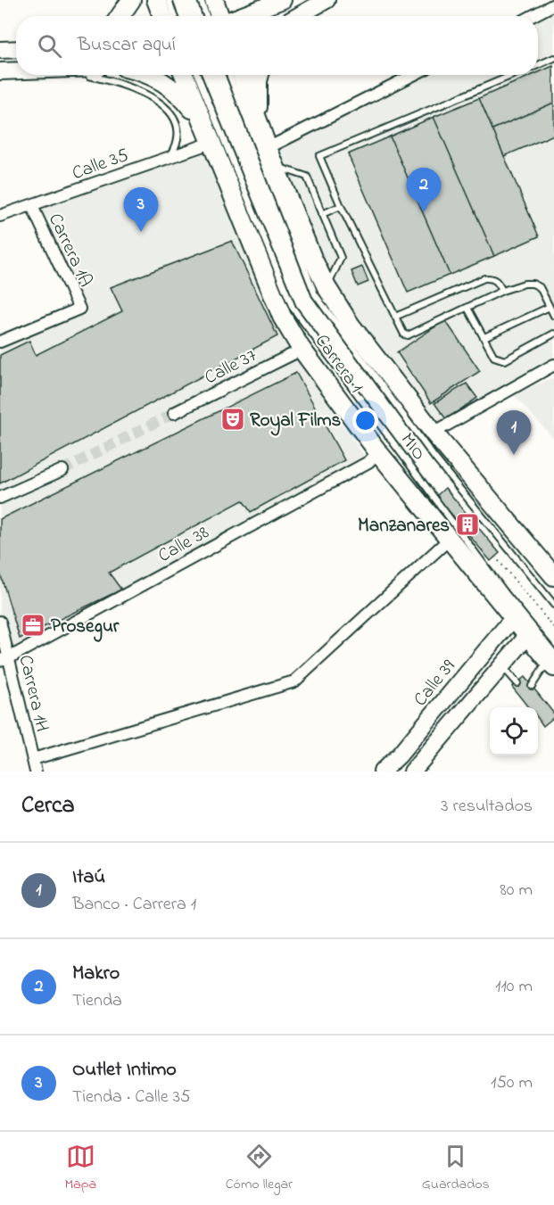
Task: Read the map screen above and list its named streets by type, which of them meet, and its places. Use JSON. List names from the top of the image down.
{
  "streets": {
    "main road": ["Carrera 1"],
    "street": [
      "Calle 35",
      "Carrera 1A",
      "Calle 37",
      "Calle 38",
      "Calle 39",
      "Carrera 1H"
    ],
    "lane": ["MIO"]
  },
  "crossings": [
    ["Calle 35", "Carrera 1A"],
    ["Calle 35", "Carrera 1"],
    ["Carrera 1", "Calle 37"],
    ["Carrera 1", "MIO"],
    ["Carrera 1", "Calle 38"],
    ["Carrera 1", "Calle 39"],
    ["Calle 38", "Carrera 1H"]
  ],
  "places": {
    "theatre": ["Royal Films"],
    "building": ["Manzanares"],
    "office": ["Prosegur"]
  },
  "page": {
    "search": "Buscar aquí",
    "pins": ["2", "3", "1"],
    "heading": ["Cerca", "3 resultados"],
    "list": [
      {
        "mark": "1",
        "name": "Itaú",
        "note": "Banco · Carrera 1",
        "value": "80 m"
      },
      {
        "mark": "2",
        "name": "Makro",
        "note": "Tienda",
        "value": "110 m"
      },
      {
        "mark": "3",
        "name": "Outlet Intimo",
        "note": "Tienda · Calle 35",
        "value": "150 m"
      }
    ],
    "nav": ["Mapa", "Cómo llegar", "Guardados"]
  }
}
